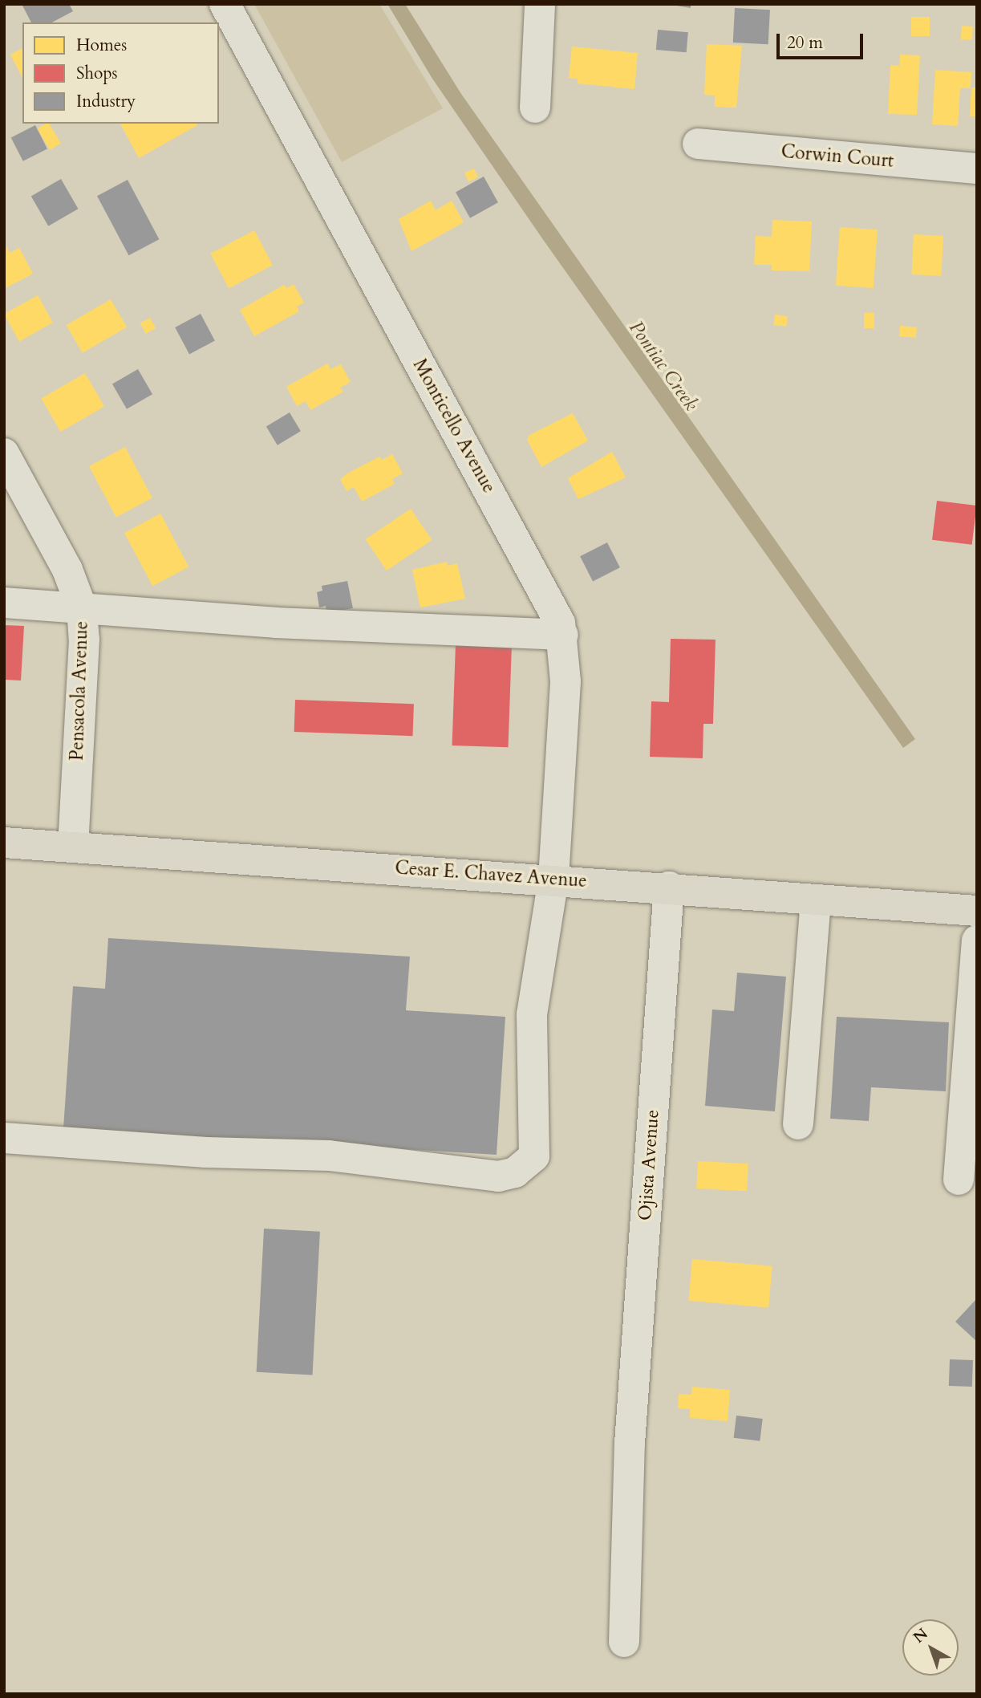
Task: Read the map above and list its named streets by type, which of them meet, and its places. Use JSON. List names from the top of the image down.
{
  "streets": {
    "main road": ["Cesar E. Chavez Avenue"],
    "street": [
      "Corwin Court",
      "Monticello Avenue",
      "Pensacola Avenue",
      "Ojista Avenue"
    ]
  },
  "crossings": [
    ["Monticello Avenue", "Cesar E. Chavez Avenue"],
    ["Pensacola Avenue", "Cesar E. Chavez Avenue"],
    ["Cesar E. Chavez Avenue", "Ojista Avenue"]
  ],
  "water": ["Pontiac Creek"],
  "legend": ["Homes", "Shops", "Industry"],
  "scale_bar": "20 m",
  "north": "top left"
}
